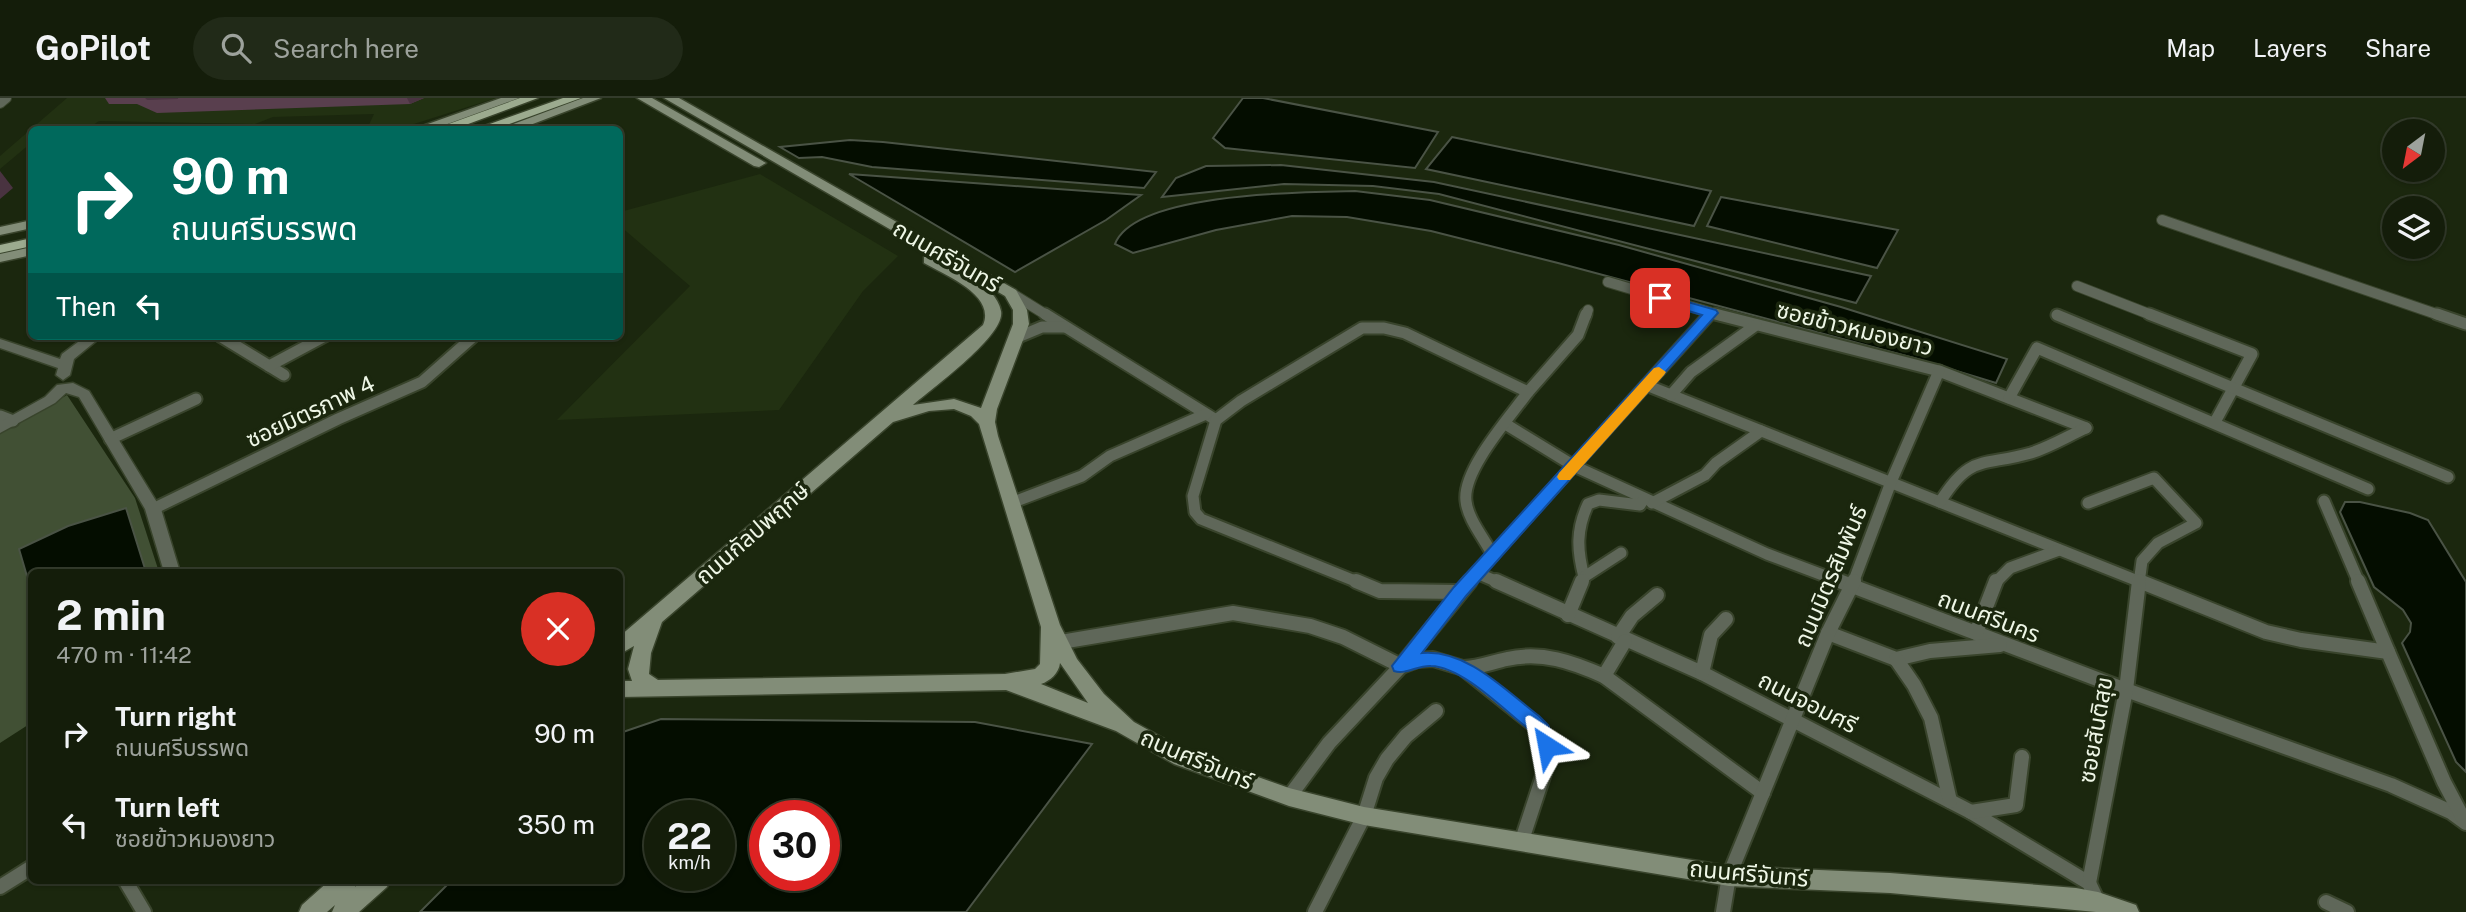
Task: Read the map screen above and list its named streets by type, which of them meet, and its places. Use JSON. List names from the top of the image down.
{
  "streets": {
    "main road": ["ถนนศรีจันทร์", "ถนนกัลปพฤกษ์"],
    "street": [
      "ซอยข้าวหมองยาว",
      "ซอยมิตรภาพ 4",
      "ถนนมิตรสัมพันธ์",
      "ถนนศรีนคร",
      "ถนนจอมศรี",
      "ซอยสันติสุข"
    ]
  },
  "crossings": [
    ["ถนนศรีจันทร์", "ถนนกัลปพฤกษ์"],
    ["ถนนศรีจันทร์", "ถนนมิตรสัมพันธ์"],
    ["ถนนศรีจันทร์", "ถนนจอมศรี"],
    ["ถนนศรีจันทร์", "ซอยสันติสุข"],
    ["ซอยข้าวหมองยาว", "ถนนมิตรสัมพันธ์"],
    ["ถนนมิตรสัมพันธ์", "ถนนศรีนคร"],
    ["ถนนมิตรสัมพันธ์", "ถนนจอมศรี"],
    ["ถนนศรีนคร", "ซอยสันติสุข"],
    ["ถนนจอมศรี", "ซอยสันติสุข"]
  ],
  "north": "bottom left",
  "page": {
    "header": "GoPilot",
    "search": "Search here",
    "nav": ["Map", "Layers", "Share"],
    "turn": ["90 m", "ถนนศรีบรรพด"],
    "then": "Then",
    "heading": ["2 min", "470 m · 11:42"],
    "list": [
      {
        "name": "Turn right",
        "note": "ถนนศรีบรรพด",
        "value": "90 m"
      },
      {
        "name": "Turn left",
        "note": "ซอยข้าวหมองยาว",
        "value": "350 m"
      }
    ],
    "speed": "22 km/h",
    "limit": "30"
  }
}
